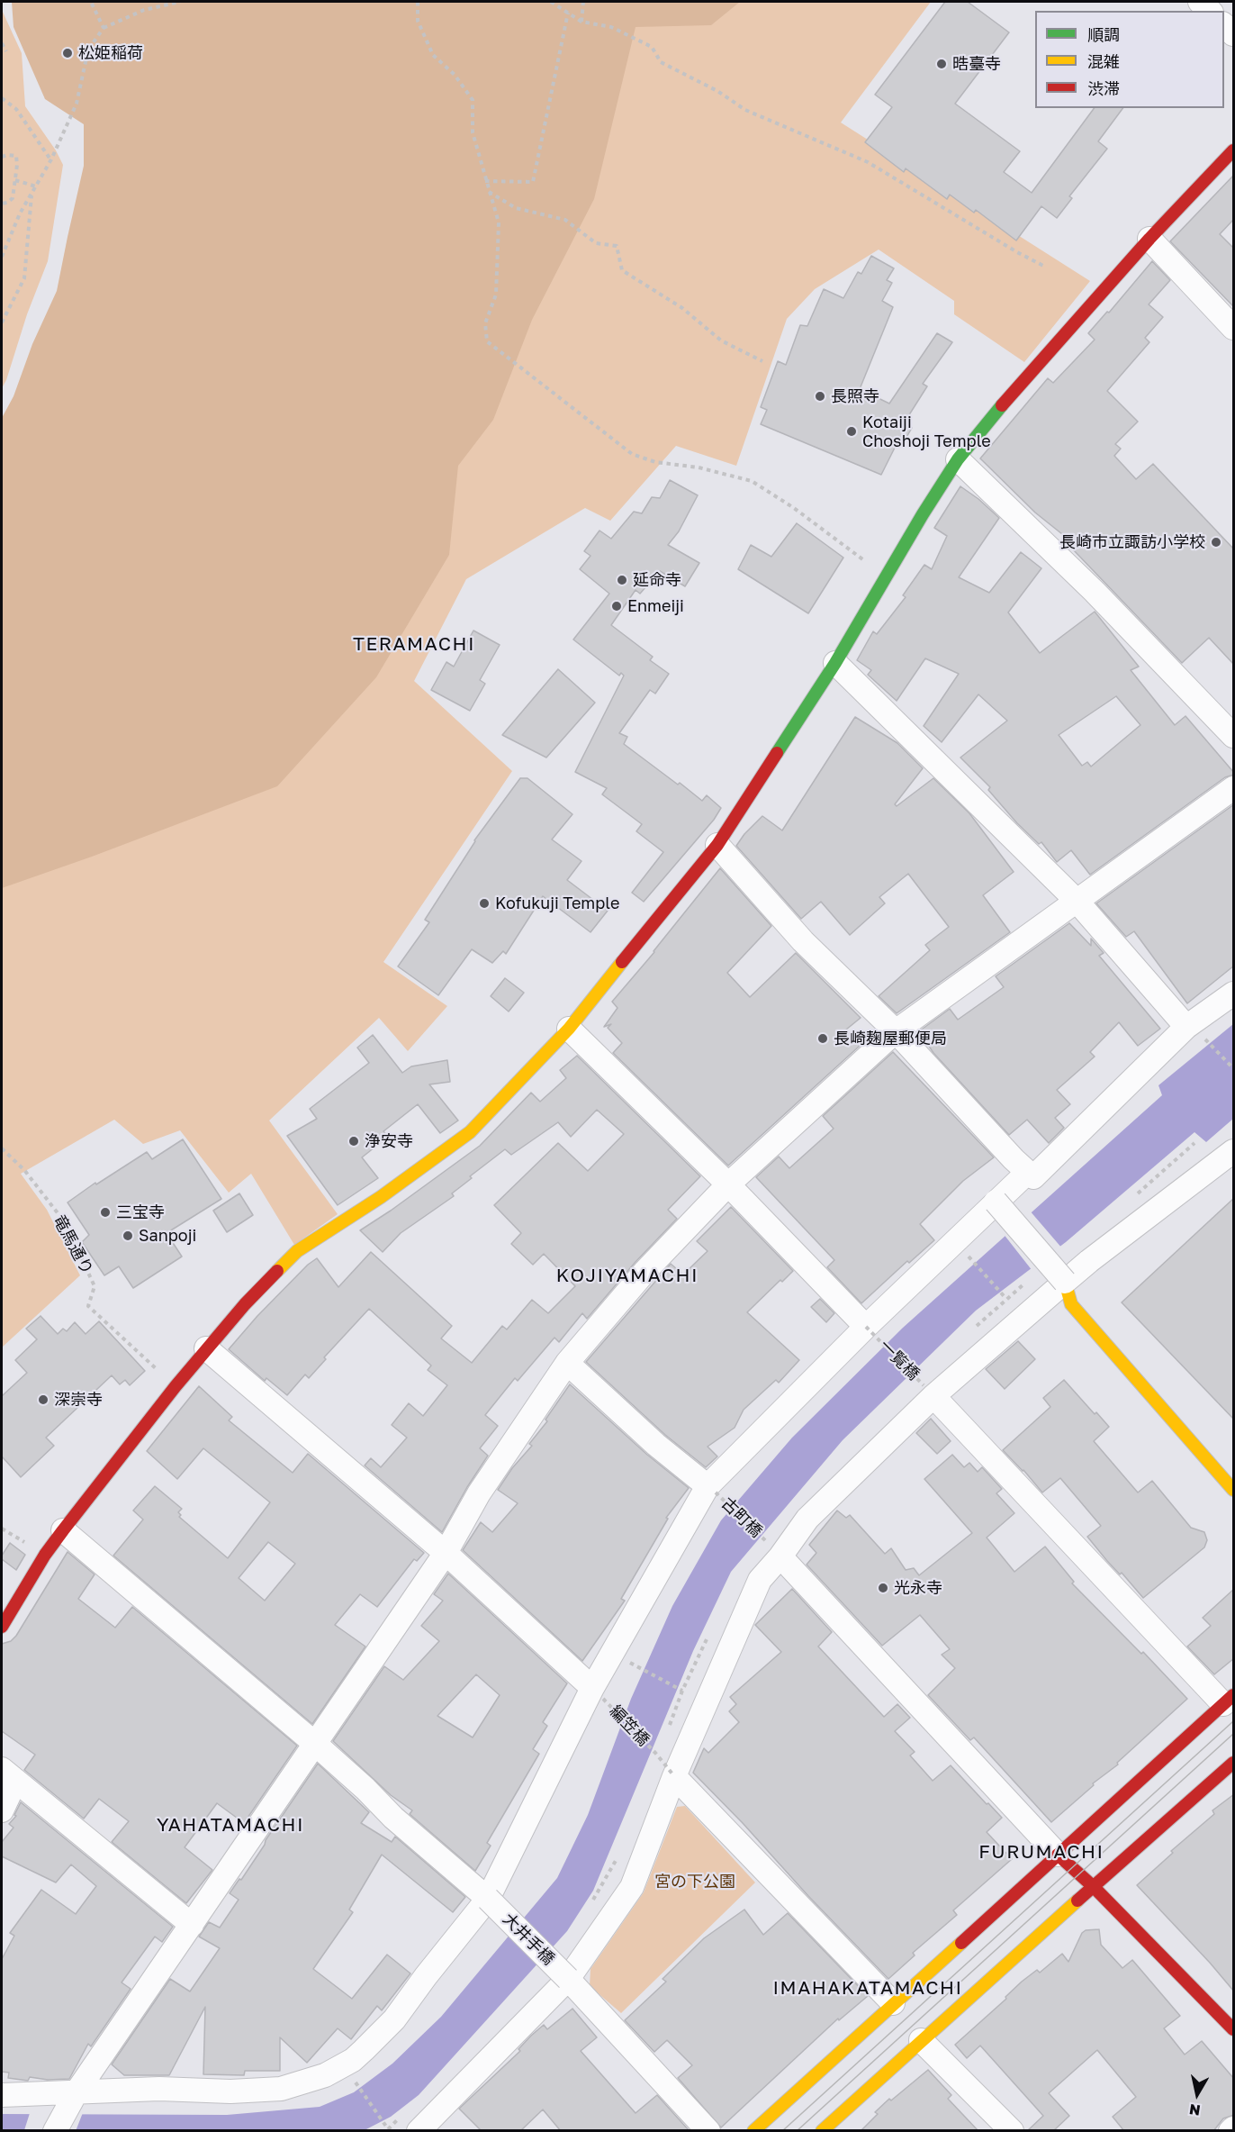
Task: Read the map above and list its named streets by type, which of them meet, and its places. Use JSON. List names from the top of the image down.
{
  "streets": {
    "street": ["大井手橋"],
    "path": [
      "竜馬通り",
      "一覧橋",
      "古町橋",
      "編笠橋"
    ]
  },
  "districts": [
    "TERAMACHI",
    "KOJIYAMACHI",
    "YAHATAMACHI",
    "FURUMACHI",
    "IMAHAKATAMACHI"
  ],
  "parks": ["宮の下公園"],
  "places": [
    "松姫稲荷",
    "晧臺寺",
    "長照寺",
    "Kotaiji Choshoji Temple",
    "長崎市立諏訪小学校",
    "延命寺",
    "Enmeiji",
    "Kofukuji Temple",
    "長崎麹屋郵便局",
    "浄安寺",
    "三宝寺",
    "Sanpoji",
    "深崇寺",
    "光永寺"
  ],
  "legend": ["順調", "混雑", "渋滞"],
  "north": "bottom"
}
